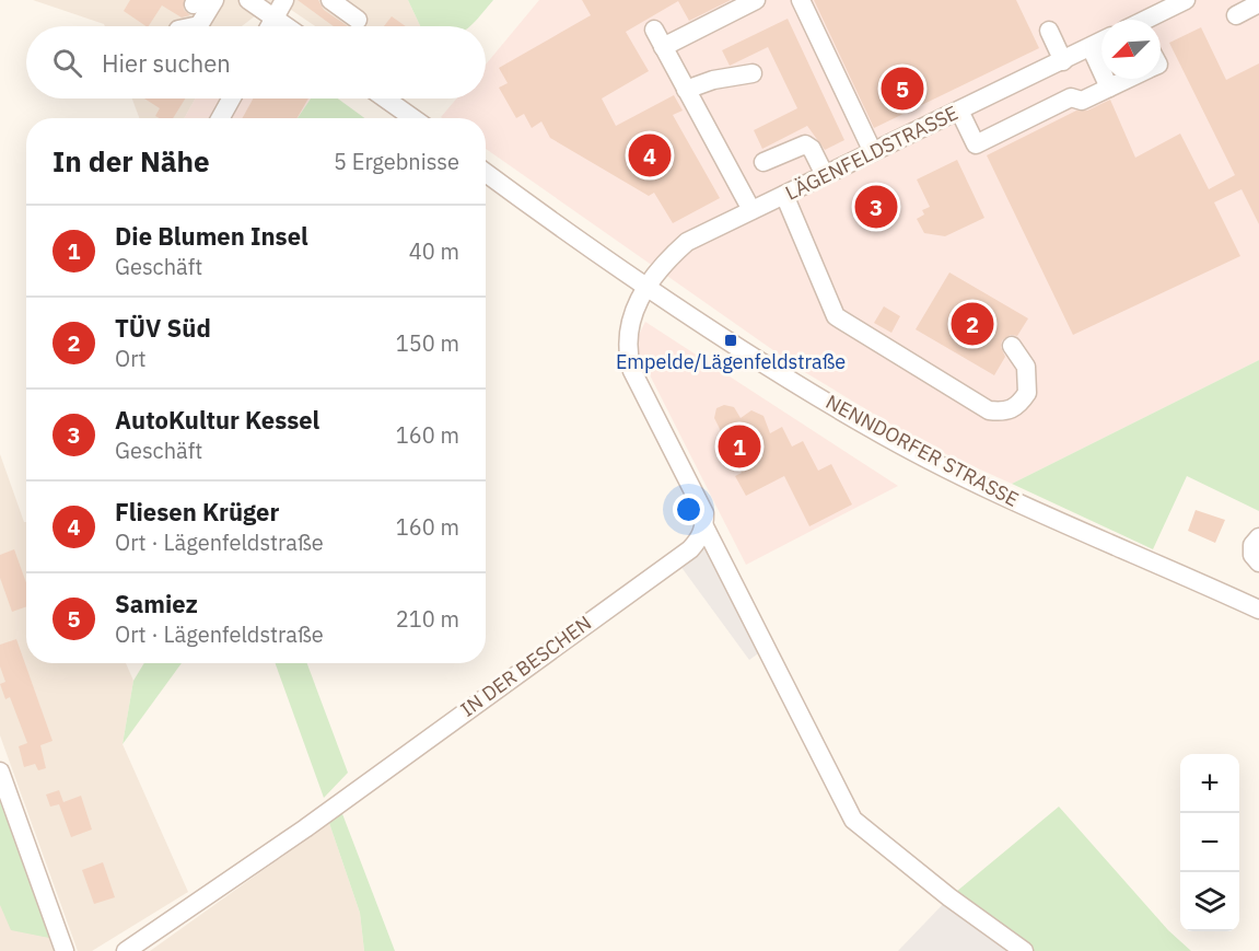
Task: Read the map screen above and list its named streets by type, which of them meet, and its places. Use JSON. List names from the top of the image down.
{
  "streets": {
    "street": ["LÄGENFELDSTRASSE", "NENNDORFER STRASSE", "IN DER BESCHEN"]
  },
  "crossings": [
    ["LÄGENFELDSTRASSE", "NENNDORFER STRASSE"]
  ],
  "places": {
    "transit": ["Empelde/Lägenfeldstraße"]
  },
  "north": "bottom left",
  "page": {
    "search": "Hier suchen",
    "pins": [
      "5",
      "4",
      "3",
      "2",
      "1"
    ],
    "heading": ["In der Nähe", "5 Ergebnisse"],
    "list": [
      {
        "mark": "1",
        "name": "Die Blumen Insel",
        "note": "Geschäft",
        "value": "40 m"
      },
      {
        "mark": "2",
        "name": "TÜV Süd",
        "note": "Ort",
        "value": "150 m"
      },
      {
        "mark": "3",
        "name": "AutoKultur Kessel",
        "note": "Geschäft",
        "value": "160 m"
      },
      {
        "mark": "4",
        "name": "Fliesen Krüger",
        "note": "Ort · Lägenfeldstraße",
        "value": "160 m"
      },
      {
        "mark": "5",
        "name": "Samiez",
        "note": "Ort · Lägenfeldstraße",
        "value": "210 m"
      }
    ],
    "map_buttons": ["+", "−"]
  }
}
